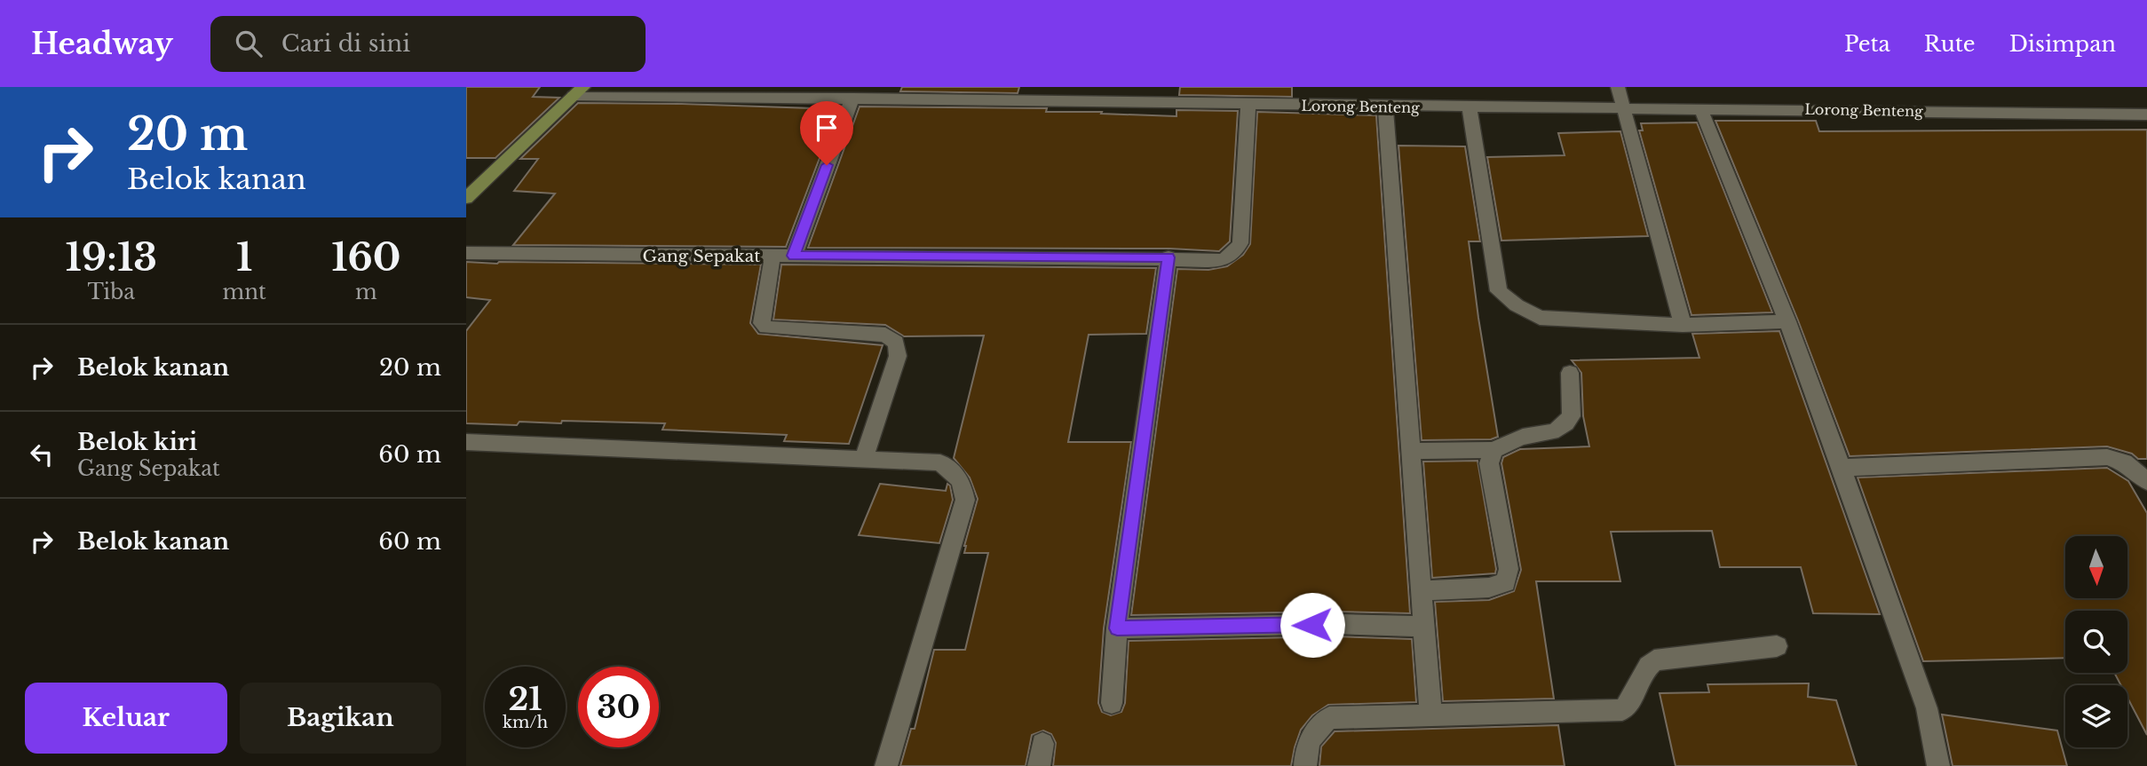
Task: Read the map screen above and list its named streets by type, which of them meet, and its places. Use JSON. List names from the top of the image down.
{
  "streets": {
    "street": ["Lorong Benteng", "Gang Sepakat"]
  },
  "crossings": [
    ["Lorong Benteng", "Gang Sepakat"]
  ],
  "north": "bottom",
  "page": {
    "header": "Headway",
    "search": "Cari di sini",
    "nav": ["Peta", "Rute", "Disimpan"],
    "turn": ["20 m", "Belok kanan"],
    "eta": [
      "19:13",
      "Tiba",
      "1",
      "mnt",
      "160",
      "m"
    ],
    "list": [
      {
        "name": "Belok kanan",
        "value": "20 m"
      },
      {
        "name": "Belok kiri",
        "note": "Gang Sepakat",
        "value": "60 m"
      },
      {
        "name": "Belok kanan",
        "value": "60 m"
      }
    ],
    "speed": "21 km/h",
    "limit": "30",
    "buttons": ["Keluar", "Bagikan"]
  }
}
